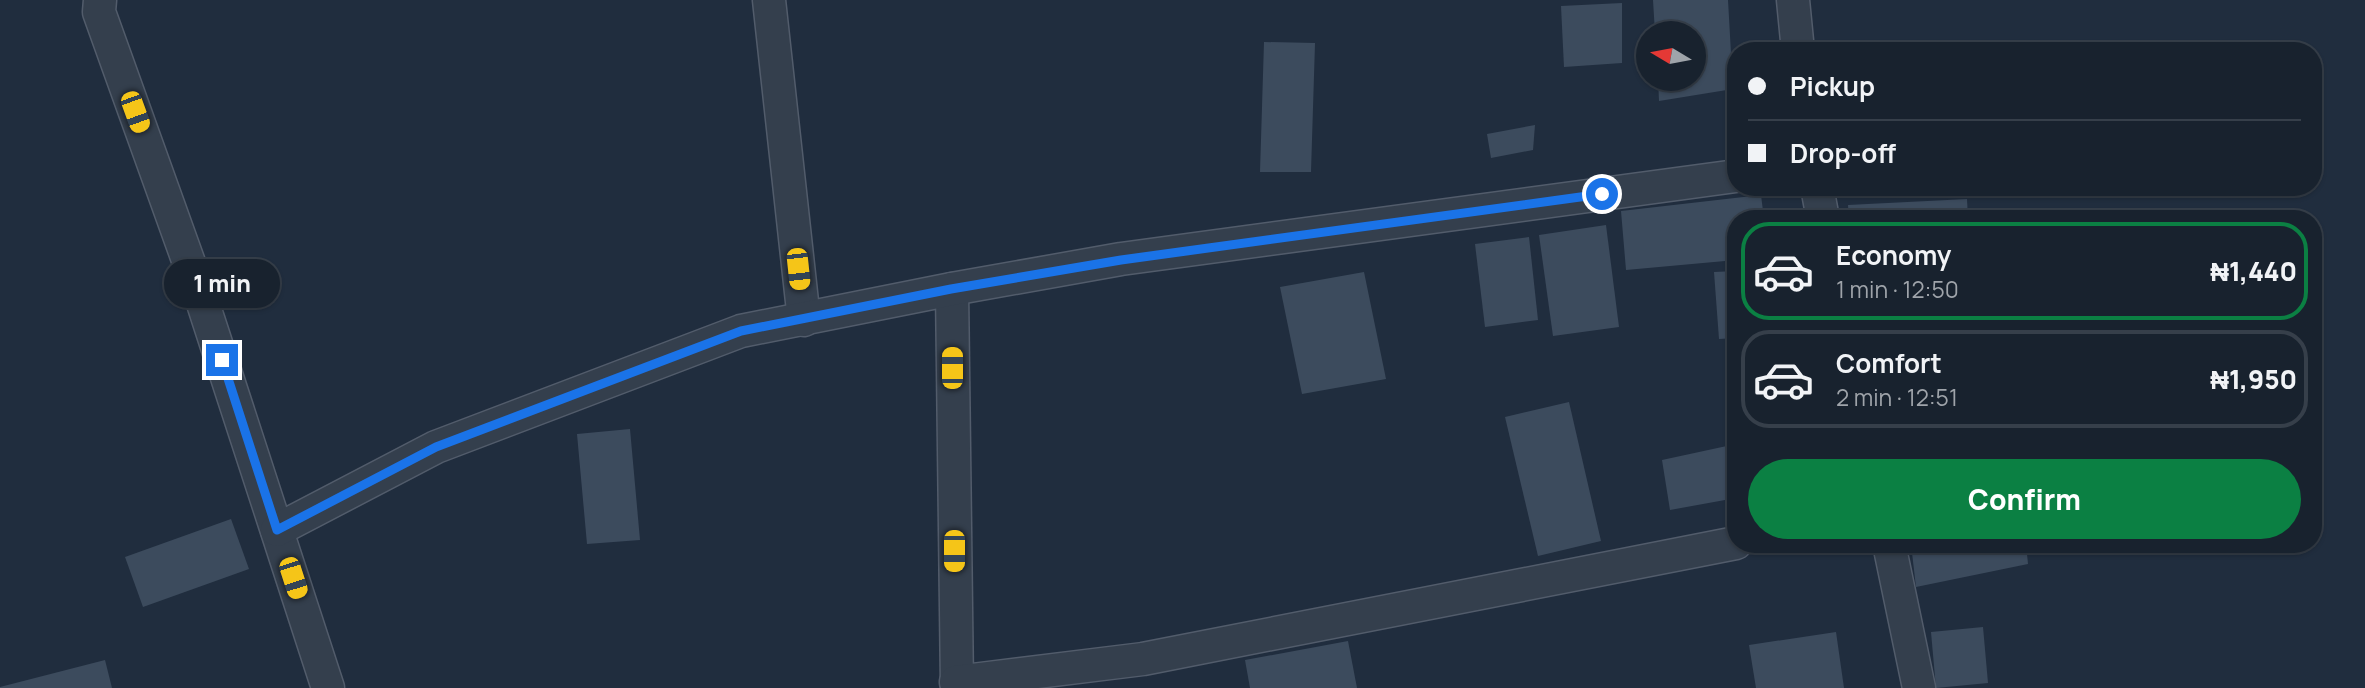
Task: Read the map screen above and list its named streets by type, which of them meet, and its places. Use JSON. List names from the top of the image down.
{
  "north": "left",
  "page": {
    "banner": ["Pickup", "Drop-off"],
    "list": [
      {
        "name": "Economy",
        "note": "1 min · 12:50",
        "value": "₦1,440"
      },
      {
        "name": "Comfort",
        "note": "2 min · 12:51",
        "value": "₦1,950"
      }
    ],
    "bubble": "1 min",
    "buttons": "Confirm"
  }
}
